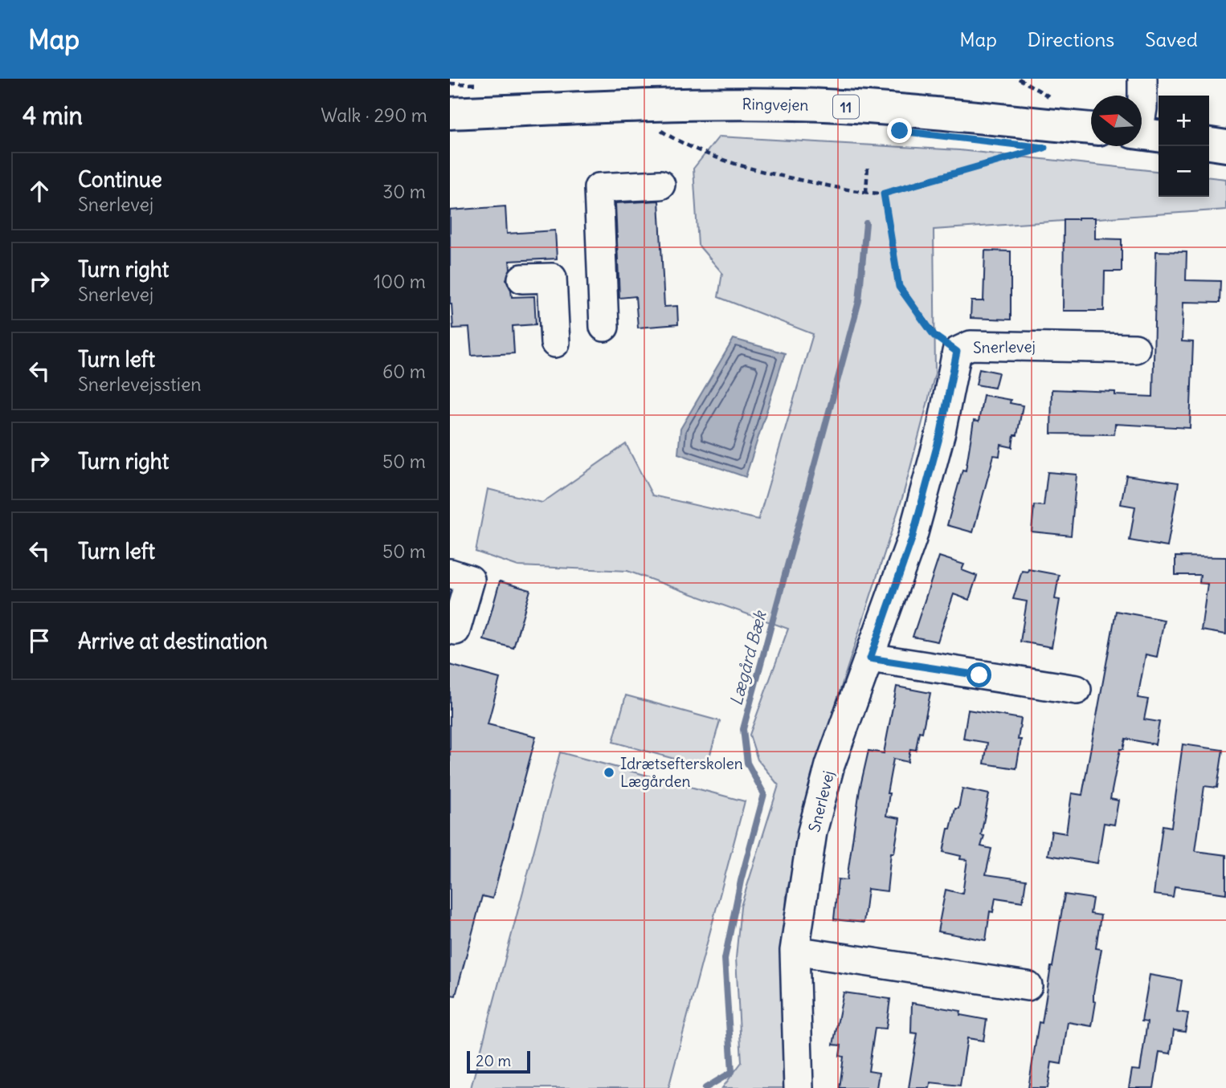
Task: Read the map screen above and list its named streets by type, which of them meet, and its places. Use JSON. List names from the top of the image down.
{
  "streets": {
    "main road": ["Ringvejen", "11"],
    "street": ["Snerlevej"]
  },
  "water": ["Lægård Bæk"],
  "places": ["Idrætsefterskolen Lægården"],
  "scale_bar": "20 m",
  "north": "left",
  "page": {
    "header": "Map",
    "nav": ["Map", "Directions", "Saved"],
    "heading": ["4 min", "Walk · 290 m"],
    "map_buttons": ["+", "−"],
    "list": [
      ["Continue", "Snerlevej", "30 m"],
      ["Turn right", "Snerlevej", "100 m"],
      ["Turn left", "Snerlevejsstien", "60 m"],
      ["Turn right", "50 m"],
      ["Turn left", "50 m"],
      "Arrive at destination"
    ],
    "scale": "20 m"
  }
}
